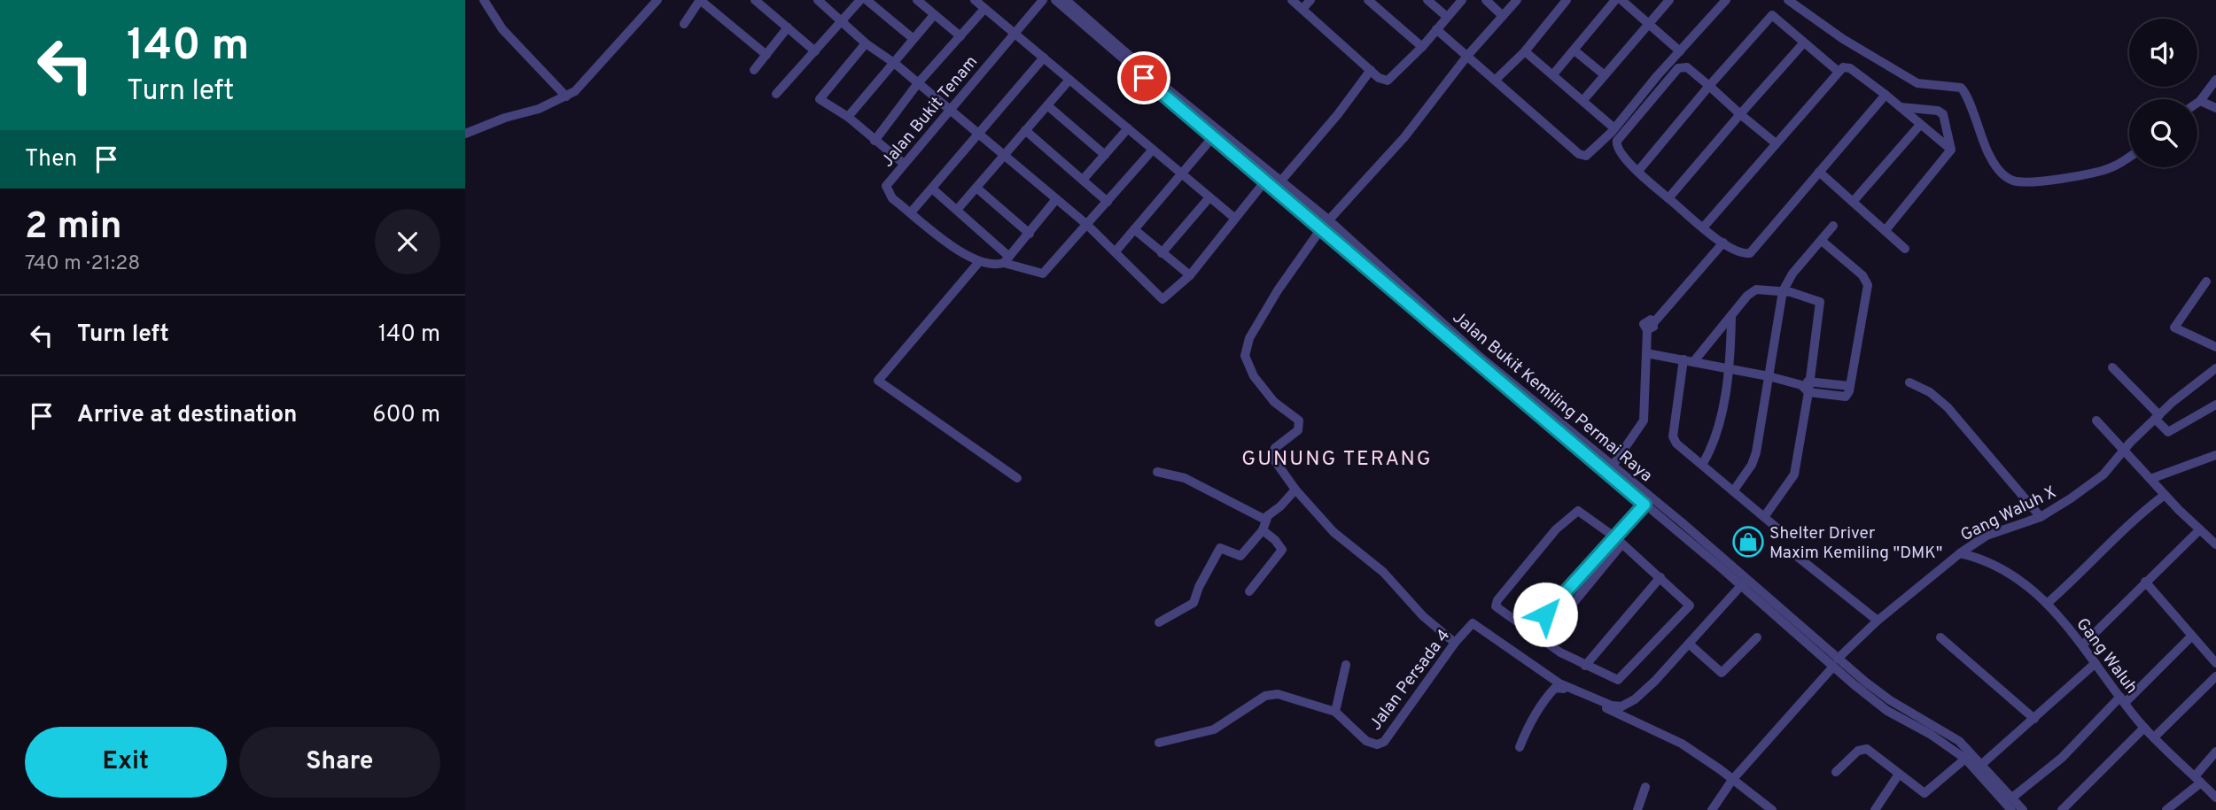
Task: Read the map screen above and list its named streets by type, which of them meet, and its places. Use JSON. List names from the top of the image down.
{
  "streets": {
    "street": [
      "Jalan Bukit Tenam",
      "Jalan Bukit Kemiling Permai Raya",
      "Gang Waluh X",
      "Gang Waluh",
      "Jalan Persada 4"
    ]
  },
  "crossings": [
    ["Jalan Bukit Kemiling Permai Raya", "Gang Waluh X"],
    ["Jalan Bukit Kemiling Permai Raya", "Jalan Persada 4"],
    ["Gang Waluh X", "Gang Waluh"]
  ],
  "districts": ["GUNUNG TERANG"],
  "places": {
    "shop": ["Shelter Driver Maxim Kemiling \"DMK\""]
  },
  "page": {
    "turn": ["140 m", "Turn left"],
    "then": "Then",
    "heading": ["2 min", "740 m · 21:28"],
    "list": [
      {
        "name": "Turn left",
        "value": "140 m"
      },
      {
        "name": "Arrive at destination",
        "value": "600 m"
      }
    ],
    "buttons": ["Exit", "Share"]
  }
}
